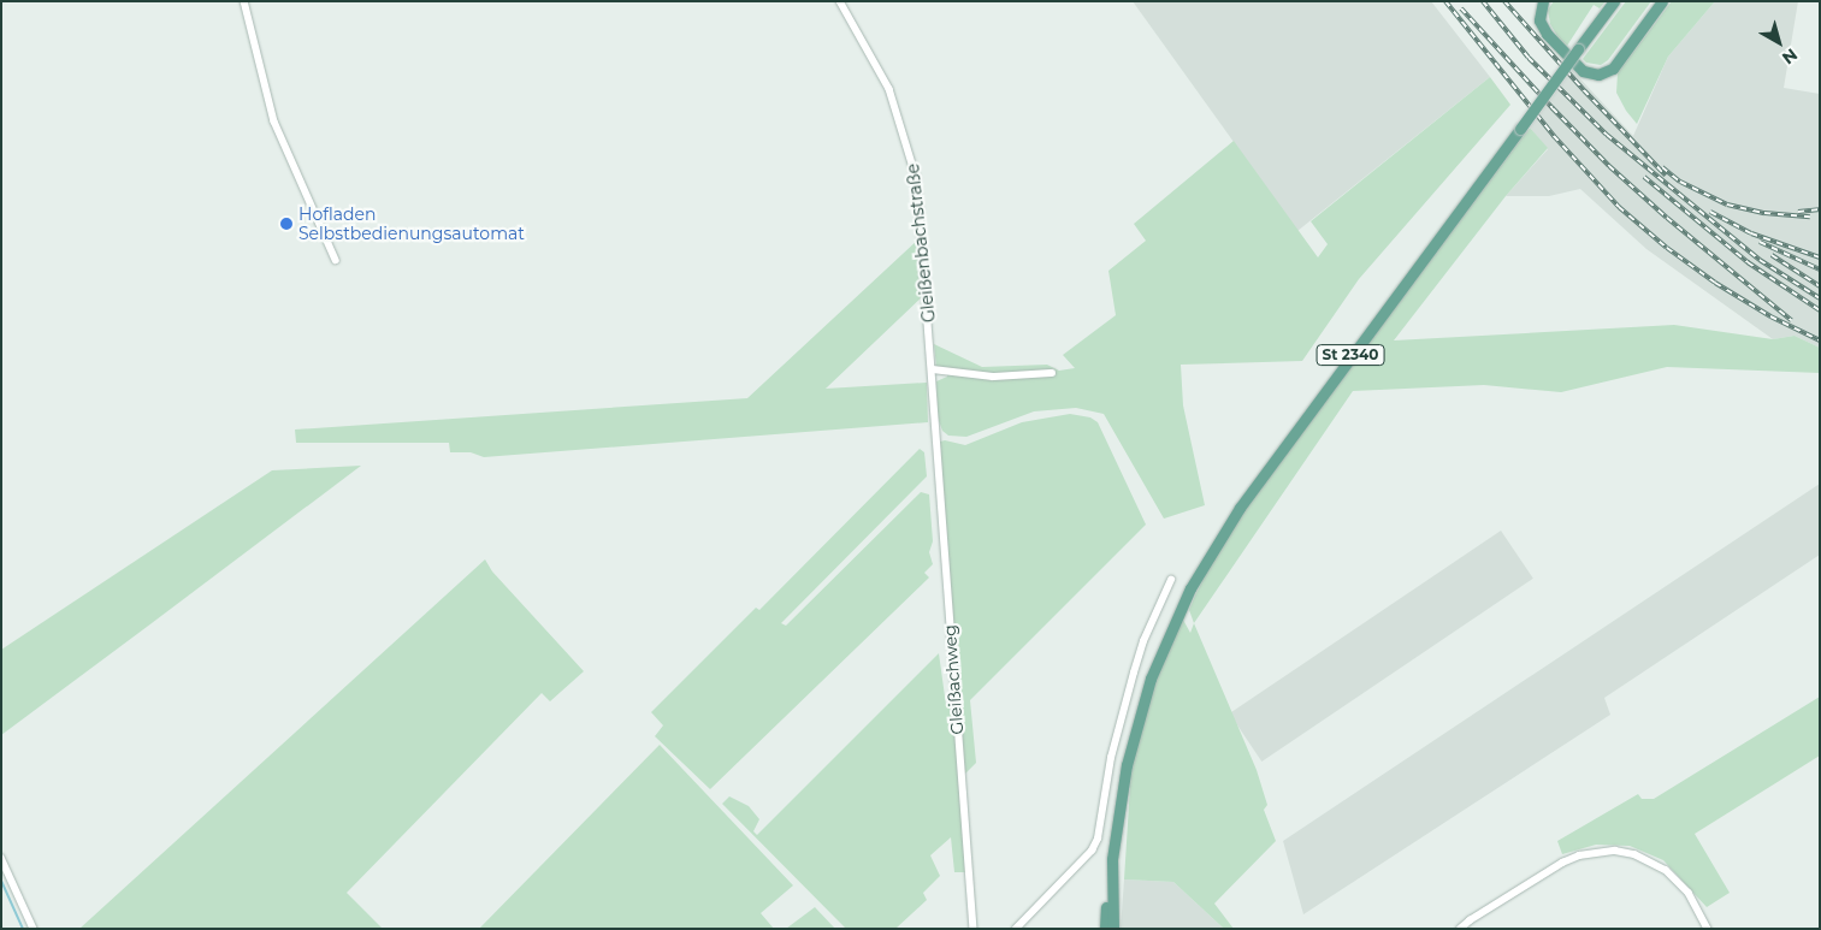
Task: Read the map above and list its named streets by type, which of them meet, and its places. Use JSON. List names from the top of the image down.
{
  "streets": {
    "main road": ["St 2340"],
    "street": ["Gleißenbachstraße", "Gleißachweg"]
  },
  "crossings": [
    ["Gleißenbachstraße", "Gleißachweg"]
  ],
  "places": ["Hofladen Selbstbedienungsautomat"],
  "north": "bottom right"
}
